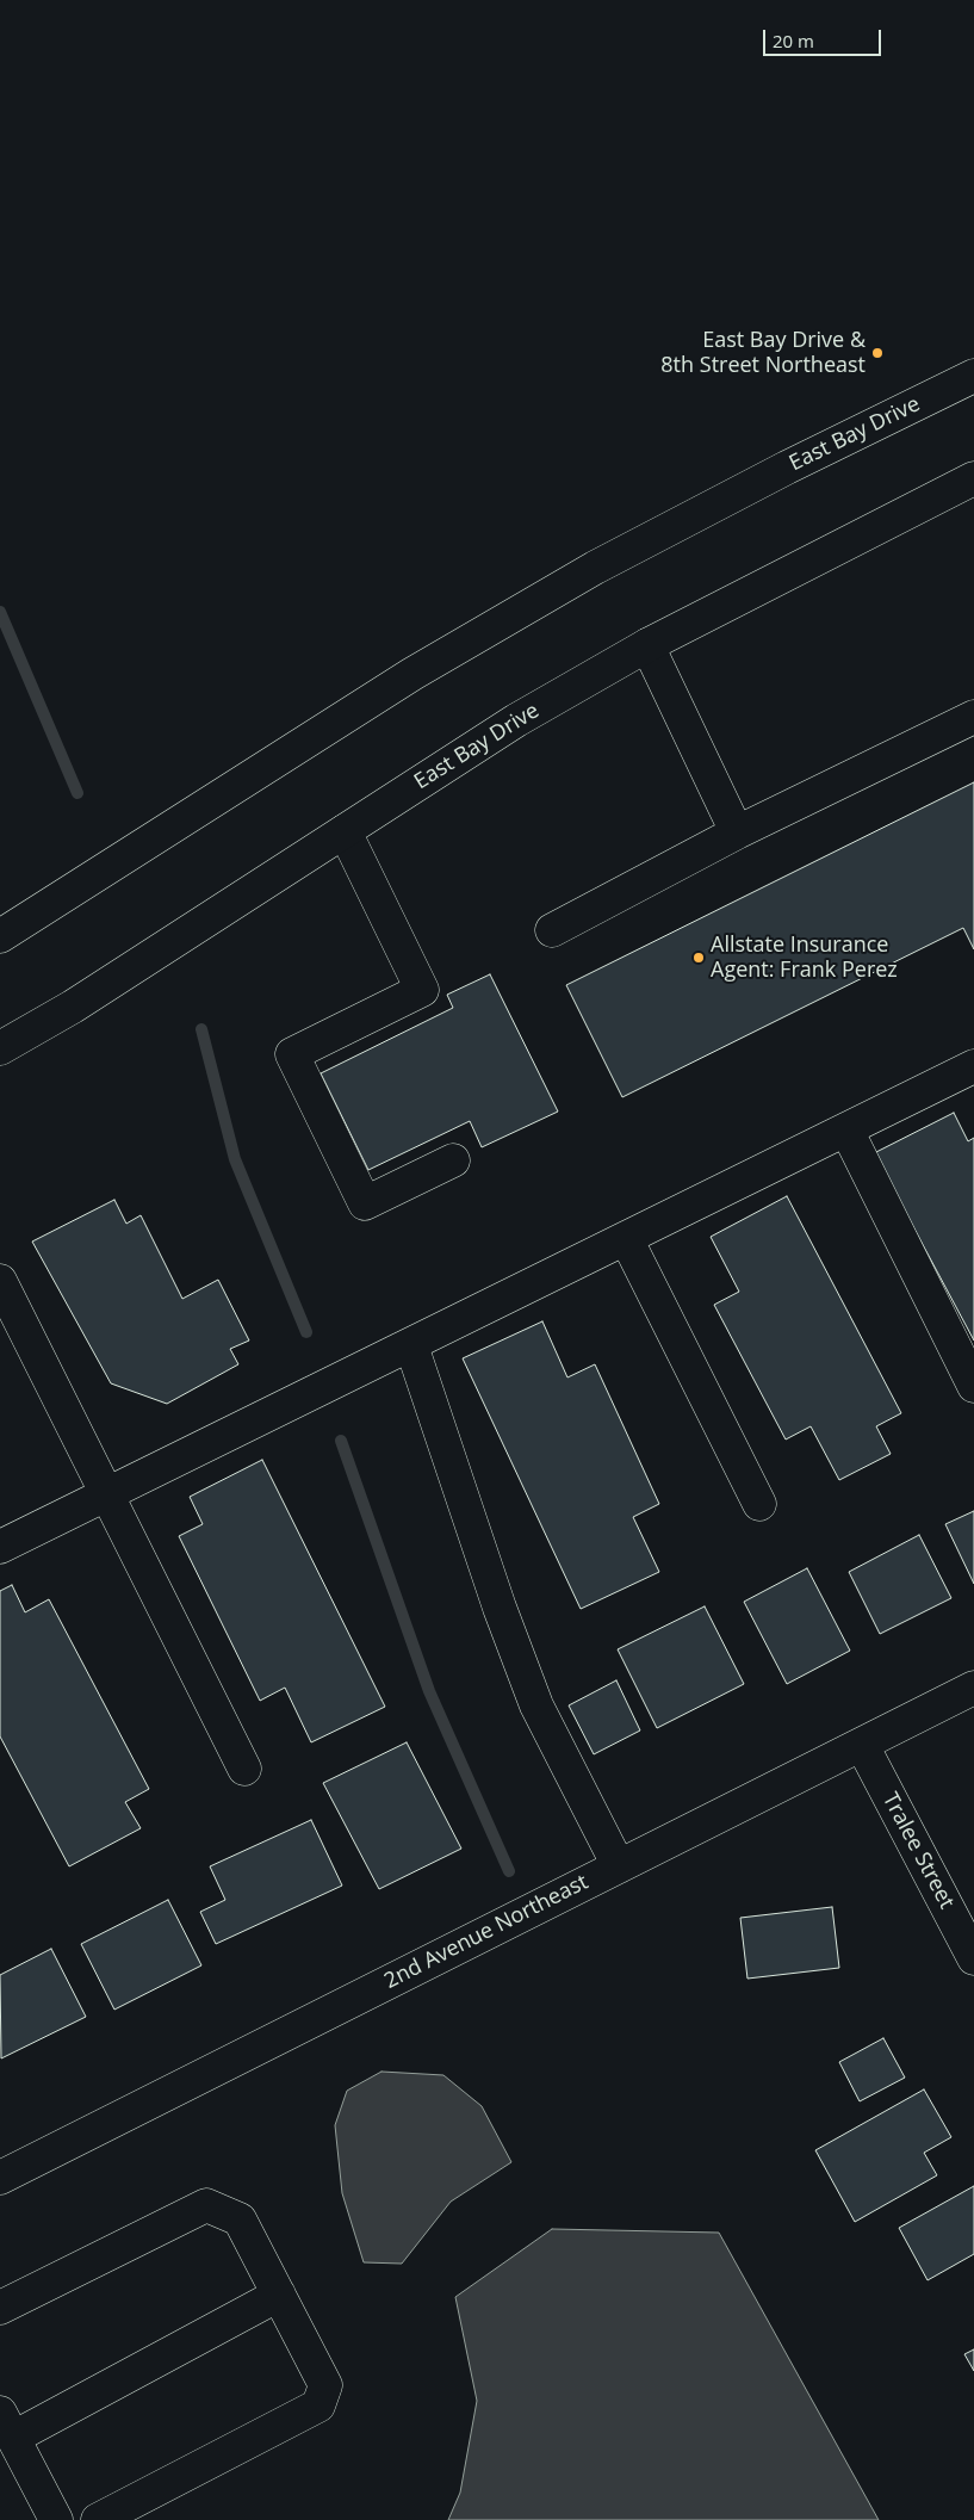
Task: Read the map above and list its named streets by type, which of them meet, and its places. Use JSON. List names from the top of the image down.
{
  "streets": {
    "main road": ["East Bay Drive", "Tralee Street", "2nd Avenue Northeast"]
  },
  "crossings": [
    ["Tralee Street", "2nd Avenue Northeast"]
  ],
  "places": ["East Bay Drive & 8th Street Northeast", "Allstate Insurance Agent: Frank Perez"],
  "scale_bar": "20 m"
}
